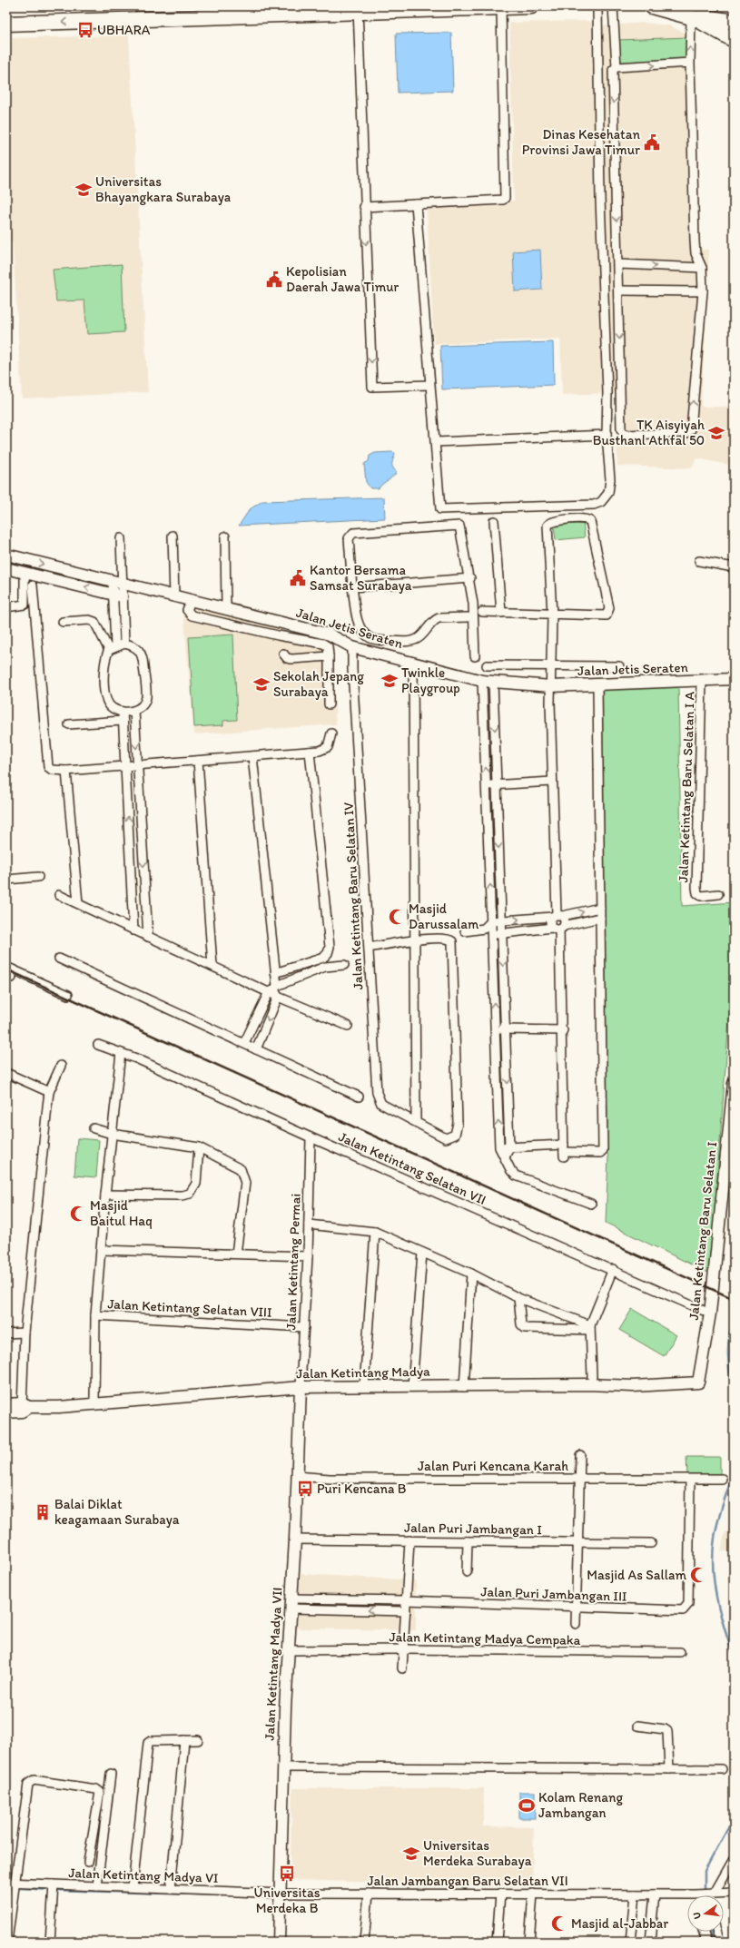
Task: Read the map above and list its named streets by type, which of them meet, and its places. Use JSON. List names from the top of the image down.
{
  "streets": {
    "street": [
      "Jalan Jetis Seraten",
      "Jalan Ketintang Baru Selatan I A",
      "Jalan Ketintang Baru Selatan IV",
      "Jalan Ketintang Selatan VII",
      "Jalan Ketintang Baru Selatan I",
      "Jalan Ketintang Permai",
      "Jalan Ketintang Selatan VIII",
      "Jalan Ketintang Madya",
      "Jalan Puri Kencana Karah",
      "Jalan Puri Jambangan I",
      "Jalan Puri Jambangan III",
      "Jalan Ketintang Madya Cempaka",
      "Jalan Ketintang Madya VII",
      "Jalan Ketintang Madya VI",
      "Jalan Jambangan Baru Selatan VII"
    ]
  },
  "crossings": [
    ["Jalan Jetis Seraten", "Jalan Ketintang Baru Selatan I A"],
    ["Jalan Jetis Seraten", "Jalan Ketintang Baru Selatan IV"],
    ["Jalan Ketintang Selatan VII", "Jalan Ketintang Baru Selatan I"],
    ["Jalan Ketintang Selatan VII", "Jalan Ketintang Permai"],
    ["Jalan Ketintang Baru Selatan I", "Jalan Ketintang Madya"],
    ["Jalan Ketintang Permai", "Jalan Ketintang Selatan VIII"],
    ["Jalan Ketintang Permai", "Jalan Ketintang Madya"],
    ["Jalan Ketintang Permai", "Jalan Ketintang Madya VII"],
    ["Jalan Ketintang Madya", "Jalan Ketintang Madya VII"],
    ["Jalan Puri Kencana Karah", "Jalan Puri Jambangan III"],
    ["Jalan Puri Kencana Karah", "Jalan Ketintang Madya VII"],
    ["Jalan Puri Jambangan I", "Jalan Ketintang Madya VII"],
    ["Jalan Puri Jambangan III", "Jalan Ketintang Madya VII"],
    ["Jalan Ketintang Madya Cempaka", "Jalan Ketintang Madya VII"],
    ["Jalan Ketintang Madya VII", "Jalan Ketintang Madya VI"],
    ["Jalan Ketintang Madya VII", "Jalan Jambangan Baru Selatan VII"],
    ["Jalan Ketintang Madya VI", "Jalan Jambangan Baru Selatan VII"]
  ],
  "places": {
    "bus stop": ["UBHARA", "Puri Kencana B", "Universitas Merdeka B"],
    "public building": ["Dinas Kesehatan Provinsi Jawa Timur", "Kepolisian Daerah Jawa Timur", "Kantor Bersama Samsat Surabaya"],
    "school or university": [
      "Universitas Bhayangkara Surabaya",
      "TK Aisyiyah Busthanl Athfal 50",
      "Twinkle Playgroup",
      "Sekolah Jepang Surabaya",
      "Universitas Merdeka Surabaya"
    ],
    "mosque": [
      "Masjid Darussalam",
      "Masjid Baitul Haq",
      "Masjid As Sallam",
      "Masjid al-Jabbar"
    ],
    "building": ["Balai Diklat keagamaan Surabaya"],
    "sports": ["Kolam Renang Jambangan"]
  },
  "north": "left"
}
